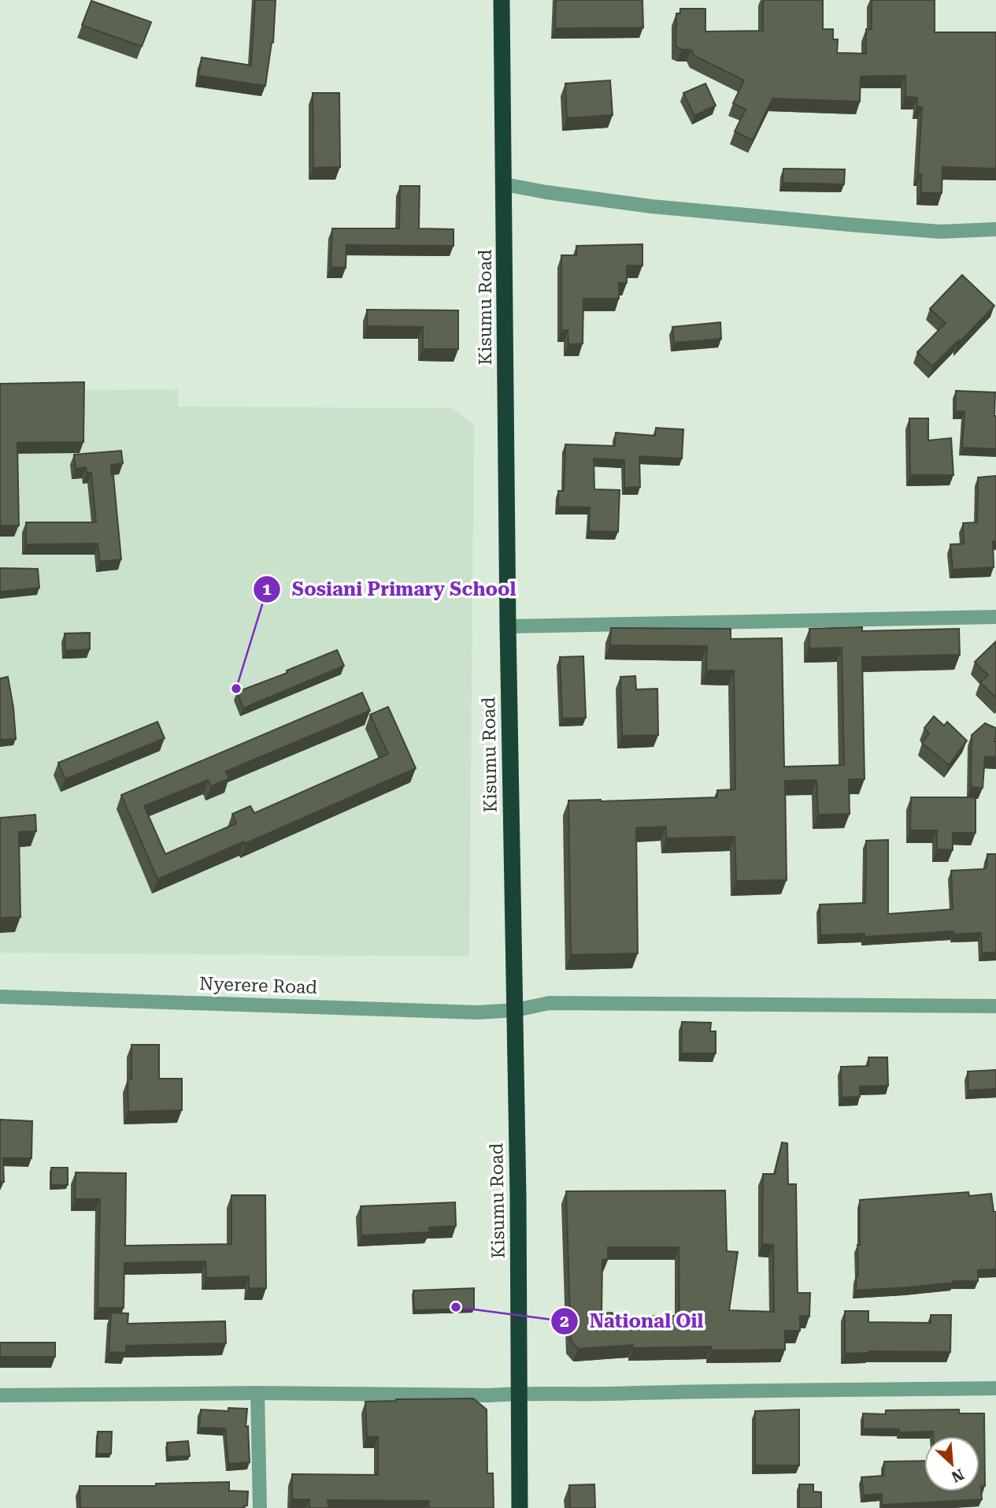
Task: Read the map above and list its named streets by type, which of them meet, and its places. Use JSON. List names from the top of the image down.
{
  "streets": {
    "highway": ["Kisumu Road"],
    "street": ["Nyerere Road"]
  },
  "crossings": [
    ["Kisumu Road", "Nyerere Road"]
  ],
  "places": ["Sosiani Primary School", "National Oil"],
  "north": "bottom right"
}
